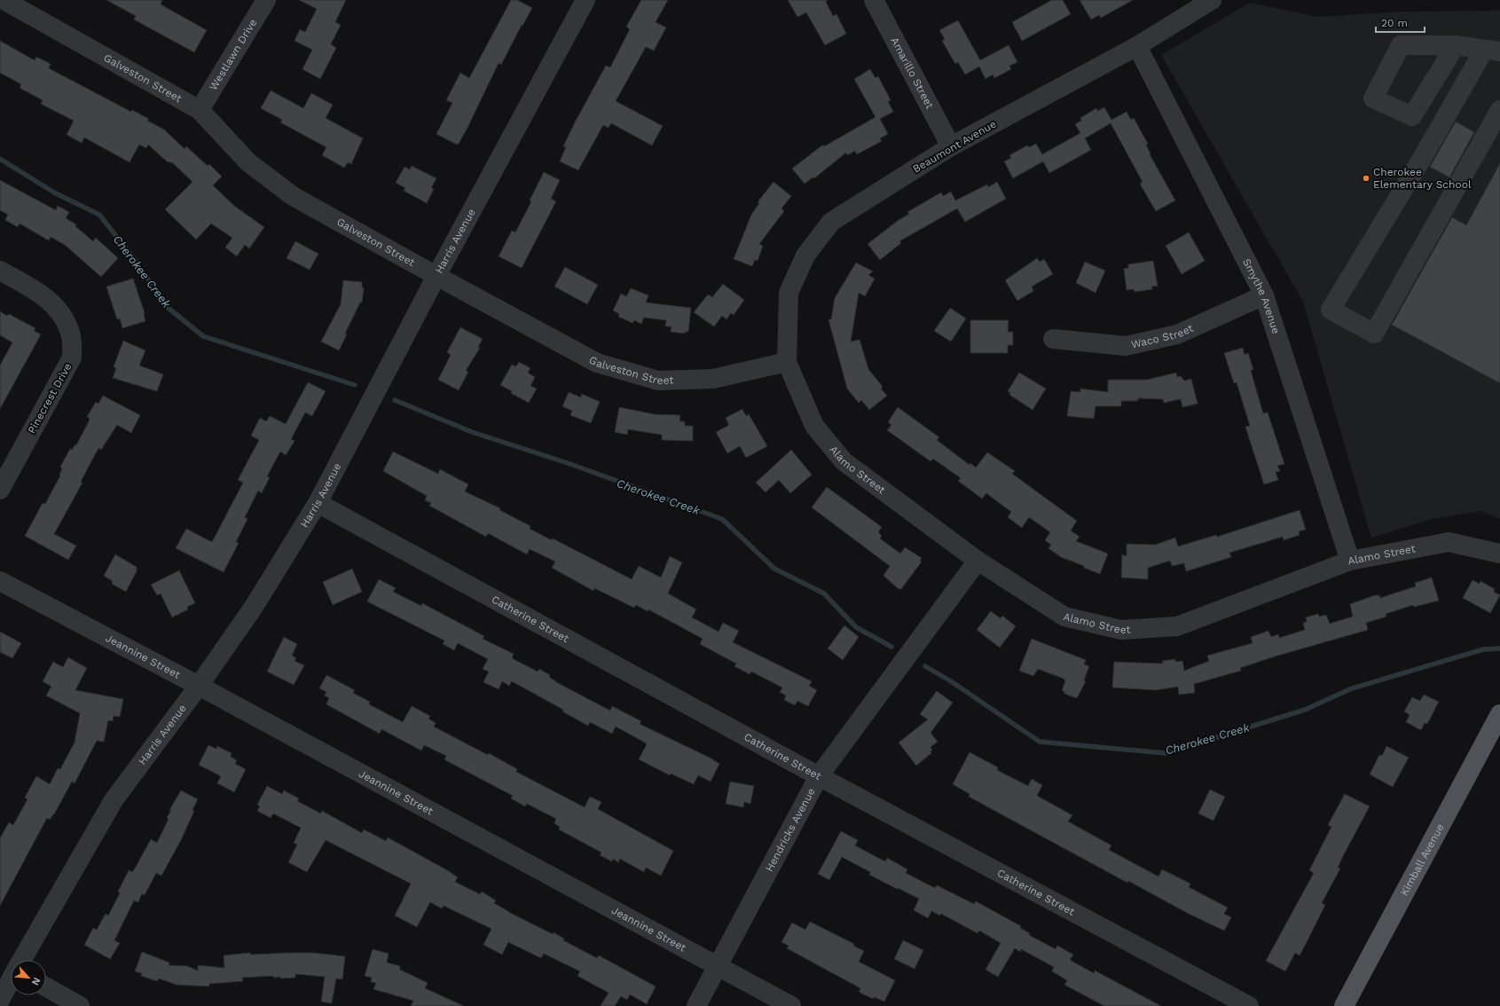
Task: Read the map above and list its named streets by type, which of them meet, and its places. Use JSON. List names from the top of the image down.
{
  "streets": {
    "main road": ["Kimball Avenue"],
    "street": [
      "Westlawn Drive",
      "Amarillo Street",
      "Galveston Street",
      "Beaumont Avenue",
      "Harris Avenue",
      "Smythe Avenue",
      "Waco Street",
      "Pinecrest Drive",
      "Alamo Street",
      "Catherine Street",
      "Jeannine Street",
      "Hendricks Avenue"
    ]
  },
  "crossings": [
    ["Westlawn Drive", "Galveston Street"],
    ["Amarillo Street", "Beaumont Avenue"],
    ["Galveston Street", "Beaumont Avenue"],
    ["Galveston Street", "Harris Avenue"],
    ["Galveston Street", "Alamo Street"],
    ["Beaumont Avenue", "Smythe Avenue"],
    ["Beaumont Avenue", "Alamo Street"],
    ["Harris Avenue", "Catherine Street"],
    ["Harris Avenue", "Jeannine Street"],
    ["Smythe Avenue", "Waco Street"],
    ["Smythe Avenue", "Alamo Street"],
    ["Alamo Street", "Hendricks Avenue"],
    ["Catherine Street", "Hendricks Avenue"],
    ["Jeannine Street", "Hendricks Avenue"]
  ],
  "water": ["Cherokee Creek"],
  "places": ["Cherokee Elementary School"],
  "scale_bar": "20 m",
  "north": "bottom right"
}
